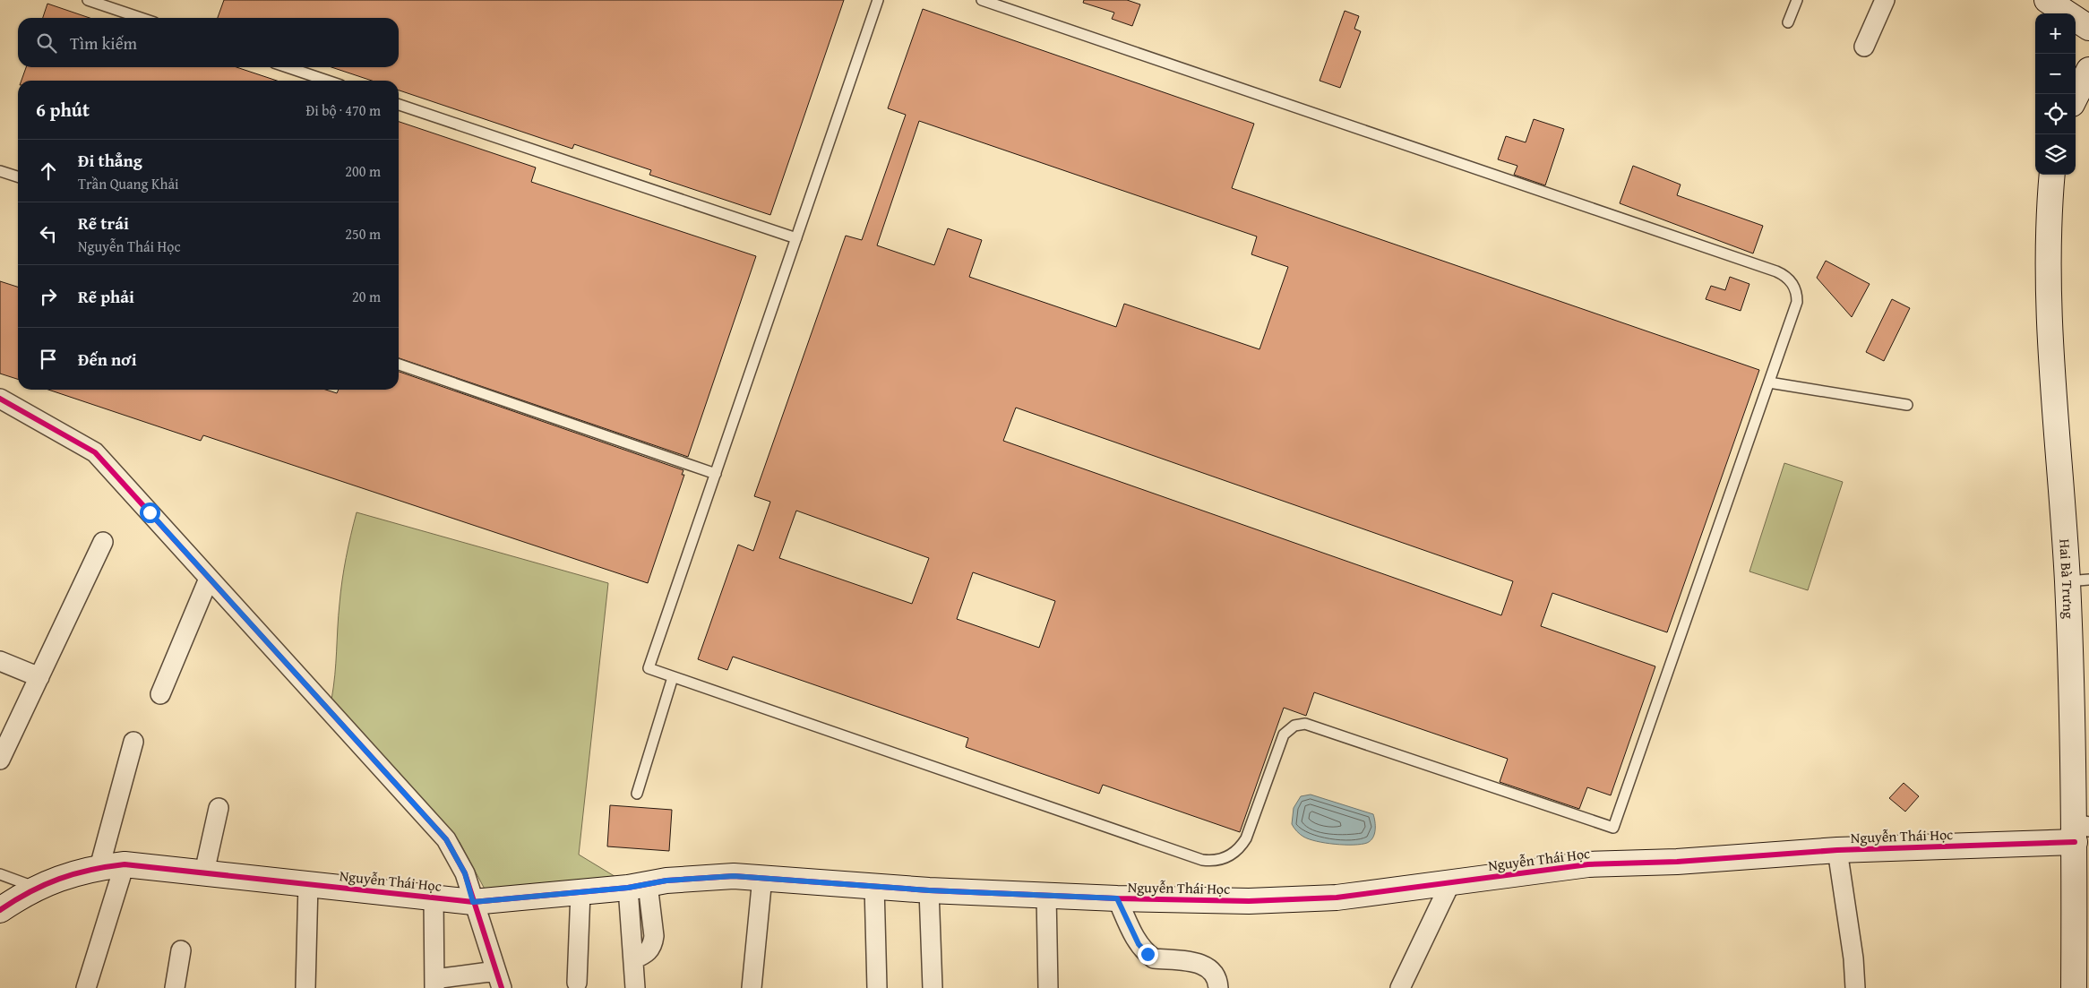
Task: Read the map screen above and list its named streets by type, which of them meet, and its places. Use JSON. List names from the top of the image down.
{
  "streets": {
    "street": ["Hai Bà Trưng", "Nguyễn Thái Học"]
  },
  "crossings": [
    ["Hai Bà Trưng", "Nguyễn Thái Học"]
  ],
  "page": {
    "map_buttons": ["+", "−"],
    "search": "Tìm kiếm",
    "heading": ["6 phút", "Đi bộ · 470 m"],
    "list": [
      ["Đi thẳng", "Trần Quang Khải", "200 m"],
      ["Rẽ trái", "Nguyễn Thái Học", "250 m"],
      ["Rẽ phải", "20 m"],
      "Đến nơi"
    ]
  }
}
